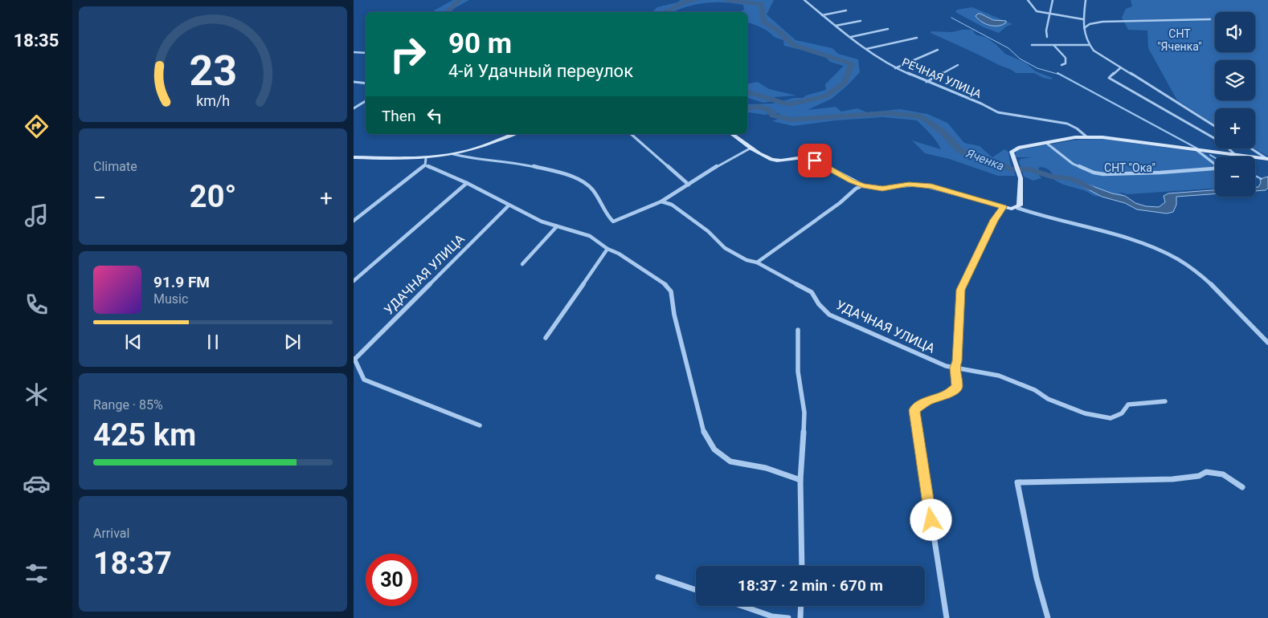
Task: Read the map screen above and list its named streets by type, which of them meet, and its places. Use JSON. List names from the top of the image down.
{
  "streets": {
    "street": ["РЕЧНАЯ УЛИЦА", "УДАЧНАЯ УЛИЦА"]
  },
  "water": ["Яченка"],
  "parks": ["СНТ \"Яченка\"", "СНТ \"Ока\""],
  "page": {
    "tabs": "18:35",
    "map_buttons": ["+", "−"],
    "turn": ["90 m", "4-й Удачный переулок"],
    "then": "Then",
    "tile": [
      "Climate",
      ["Range · 85%", "425 km"],
      ["Arrival", "18:37"]
    ],
    "heat": ["−", "20°", "+"],
    "song": ["91.9 FM", "Music"],
    "limit": "30",
    "trip": "18:37 · 2 min · 670 m",
    "gauge": ["23", "km/h"]
  }
}
